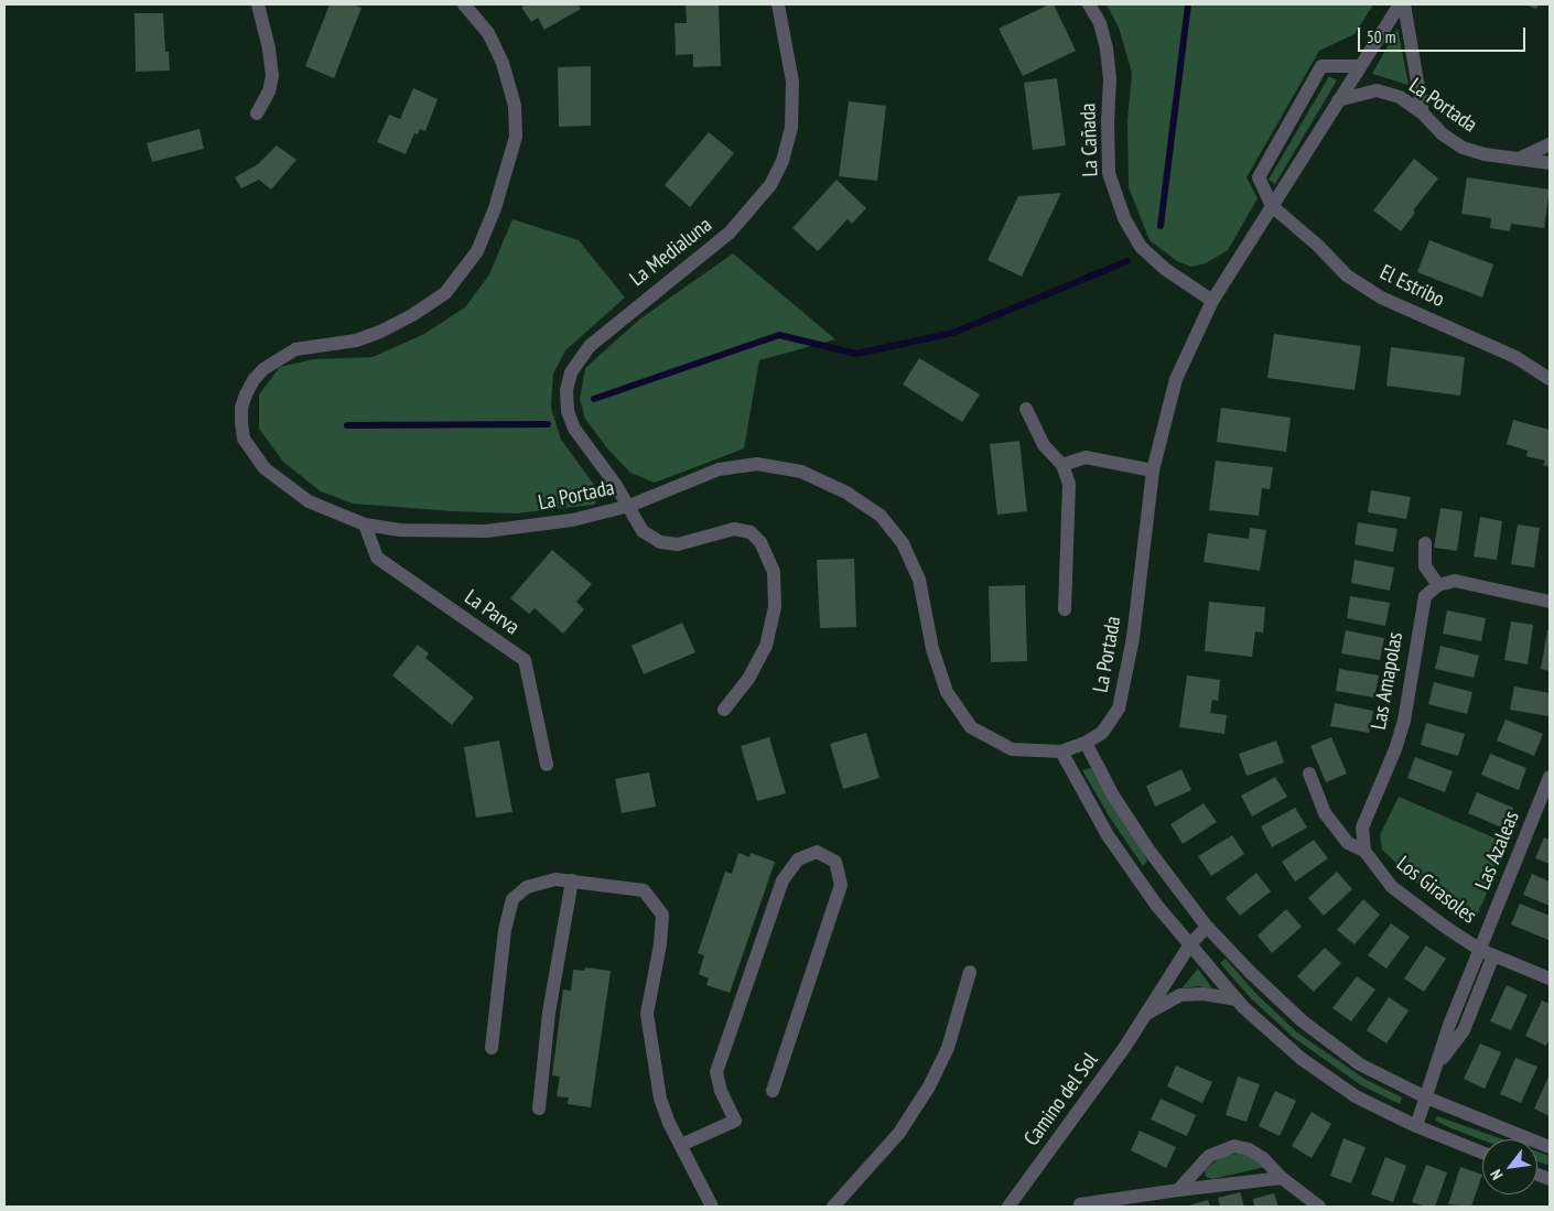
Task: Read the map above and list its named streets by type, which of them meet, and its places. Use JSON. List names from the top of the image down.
{
  "streets": {
    "street": [
      "La Portada",
      "La Cañada",
      "La Medialuna",
      "El Estribo",
      "La Parva",
      "Las Amapolas",
      "Las Azaleas",
      "Los Girasoles",
      "Camino del Sol"
    ]
  },
  "crossings": [
    ["La Portada", "La Cañada"],
    ["La Portada", "La Medialuna"],
    ["La Portada", "El Estribo"],
    ["La Portada", "La Parva"],
    ["Las Amapolas", "Los Girasoles"],
    ["Las Azaleas", "Los Girasoles"]
  ],
  "scale_bar": "50 m",
  "north": "bottom left"
}
